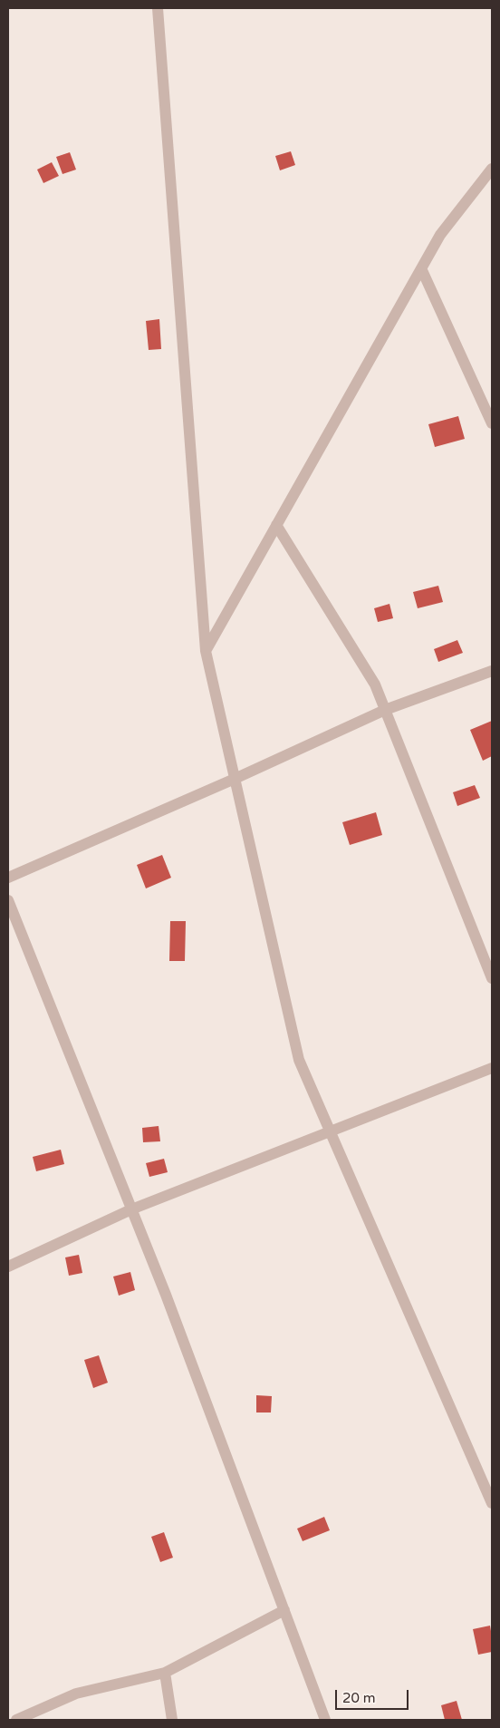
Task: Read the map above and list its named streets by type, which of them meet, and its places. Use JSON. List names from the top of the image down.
{
  "scale_bar": "20 m"
}
